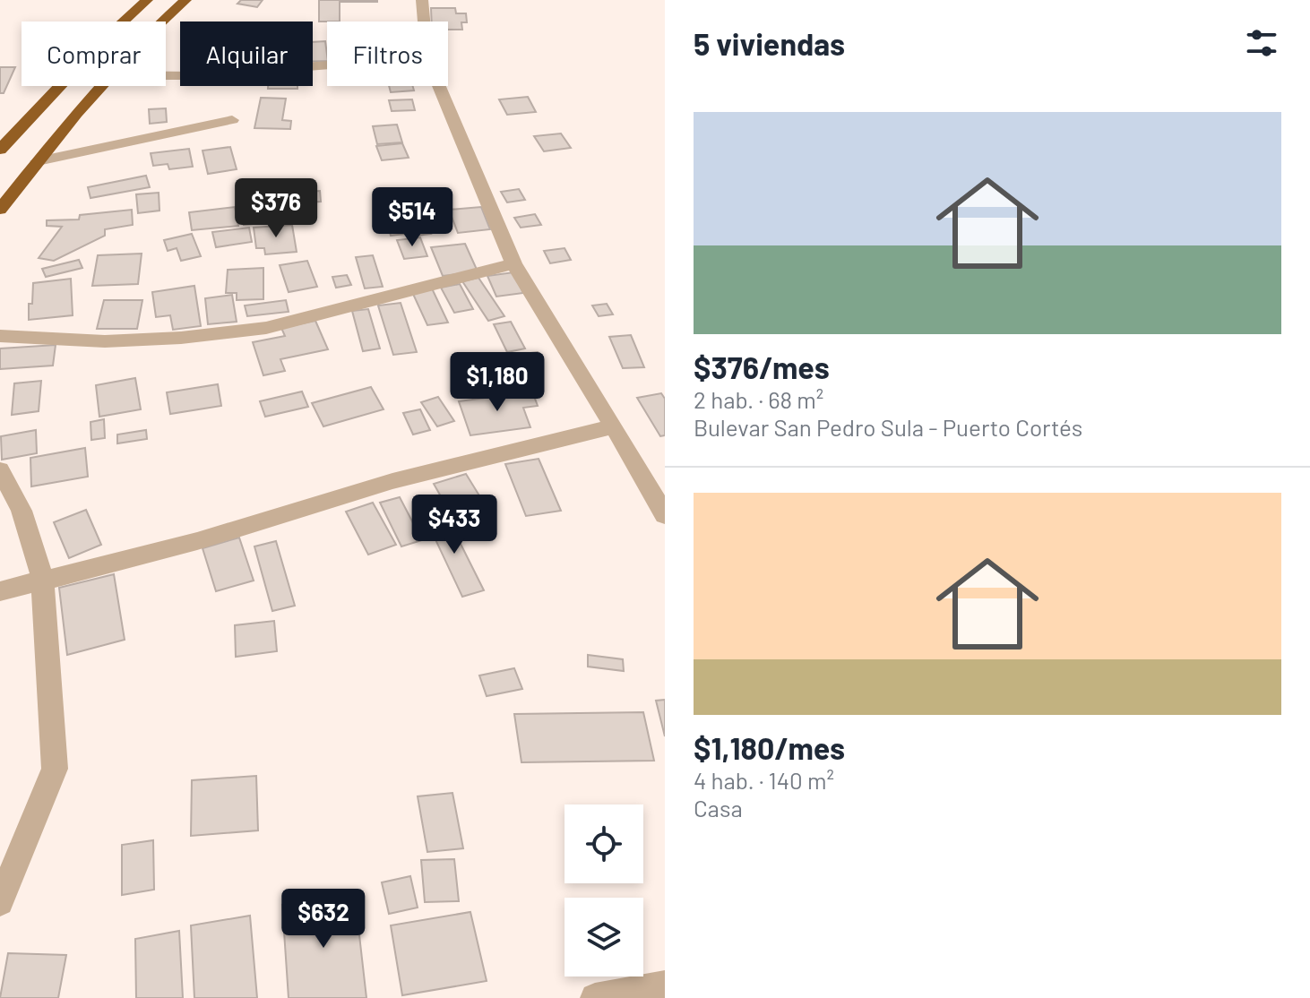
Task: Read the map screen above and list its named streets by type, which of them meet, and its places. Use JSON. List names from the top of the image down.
{
  "page": {
    "heading": "5 viviendas",
    "chip": ["Comprar", "Alquilar", "Filtros"],
    "list": [
      {
        "name": "$376/mes",
        "note": "2 hab. · 68 m² · Bulevar San Pedro Sula - Puerto Cortés"
      },
      {
        "name": "$1,180/mes",
        "note": "4 hab. · 140 m² · Casa"
      }
    ],
    "price": [
      "$376",
      "$514",
      "$1,180",
      "$433",
      "$632"
    ]
  }
}
